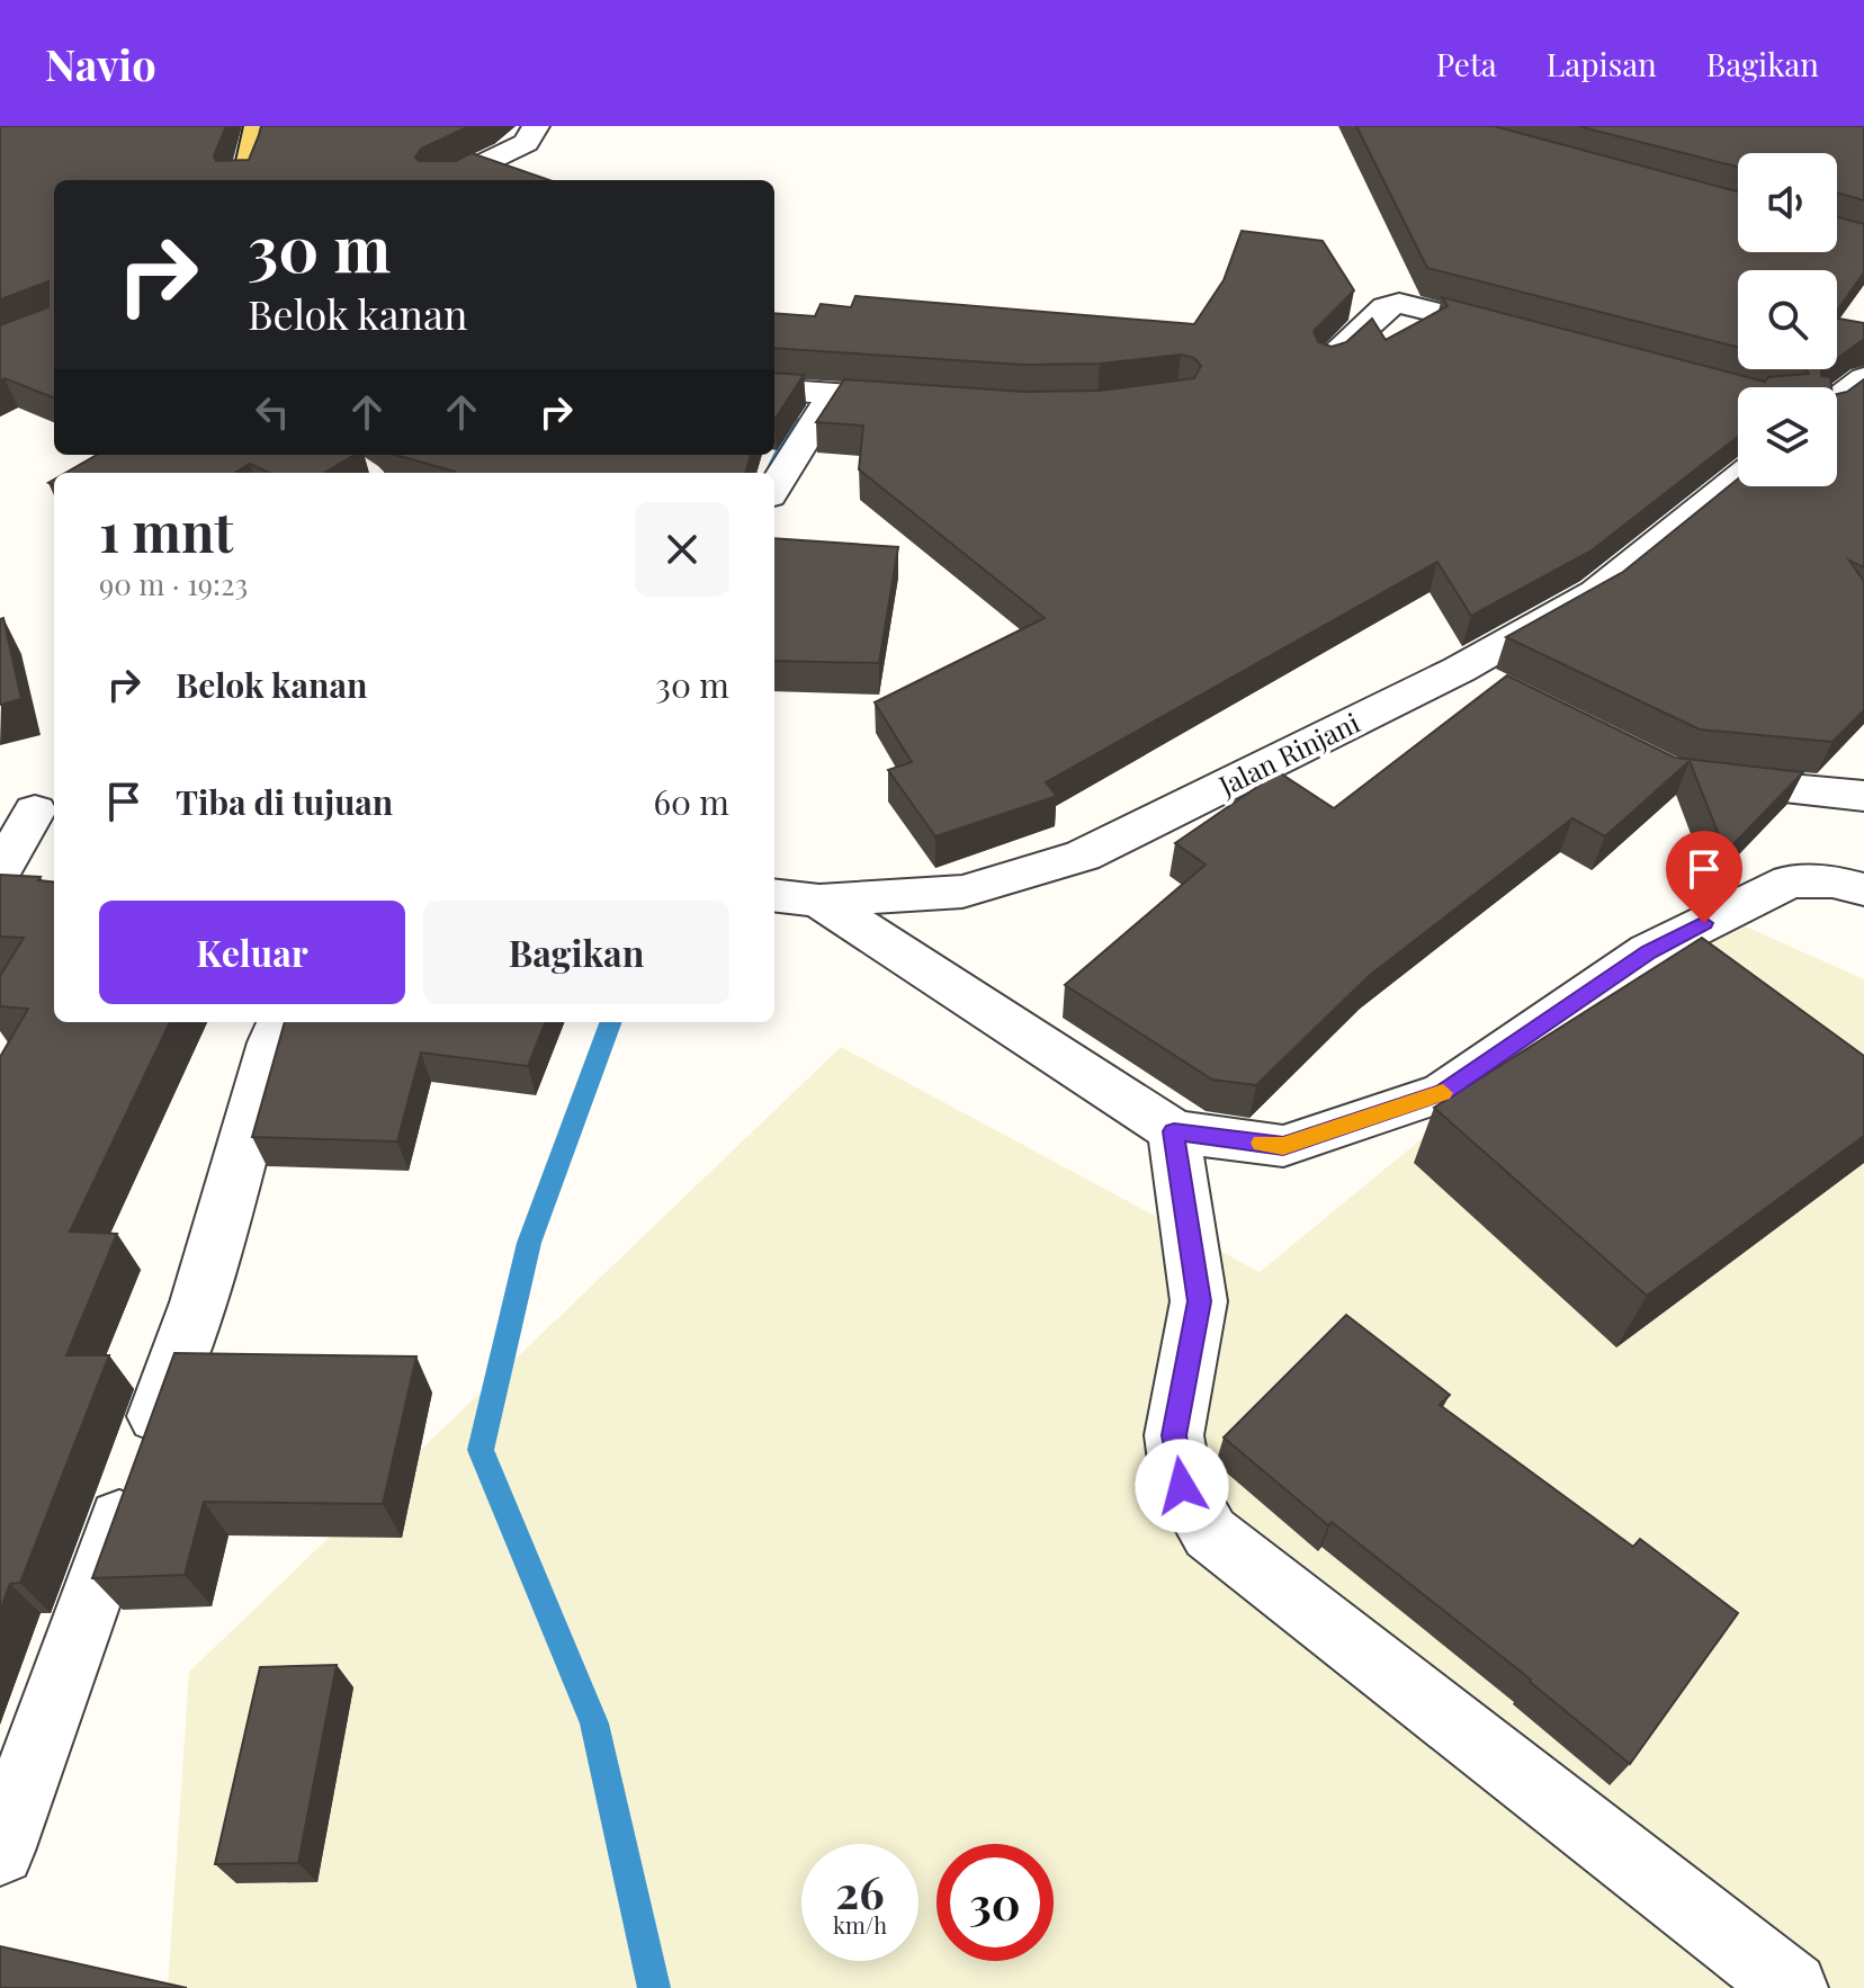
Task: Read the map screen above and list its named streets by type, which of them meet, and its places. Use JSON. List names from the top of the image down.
{
  "streets": {
    "street": ["Jalan Rinjani"]
  },
  "page": {
    "header": "Navio",
    "nav": ["Peta", "Lapisan", "Bagikan"],
    "turn": ["30 m", "Belok kanan"],
    "heading": ["1 mnt", "90 m · 19:23"],
    "list": [
      {
        "name": "Belok kanan",
        "value": "30 m"
      },
      {
        "name": "Tiba di tujuan",
        "value": "60 m"
      }
    ],
    "buttons": ["Keluar", "Bagikan"],
    "speed": "26 km/h",
    "limit": "30"
  }
}
